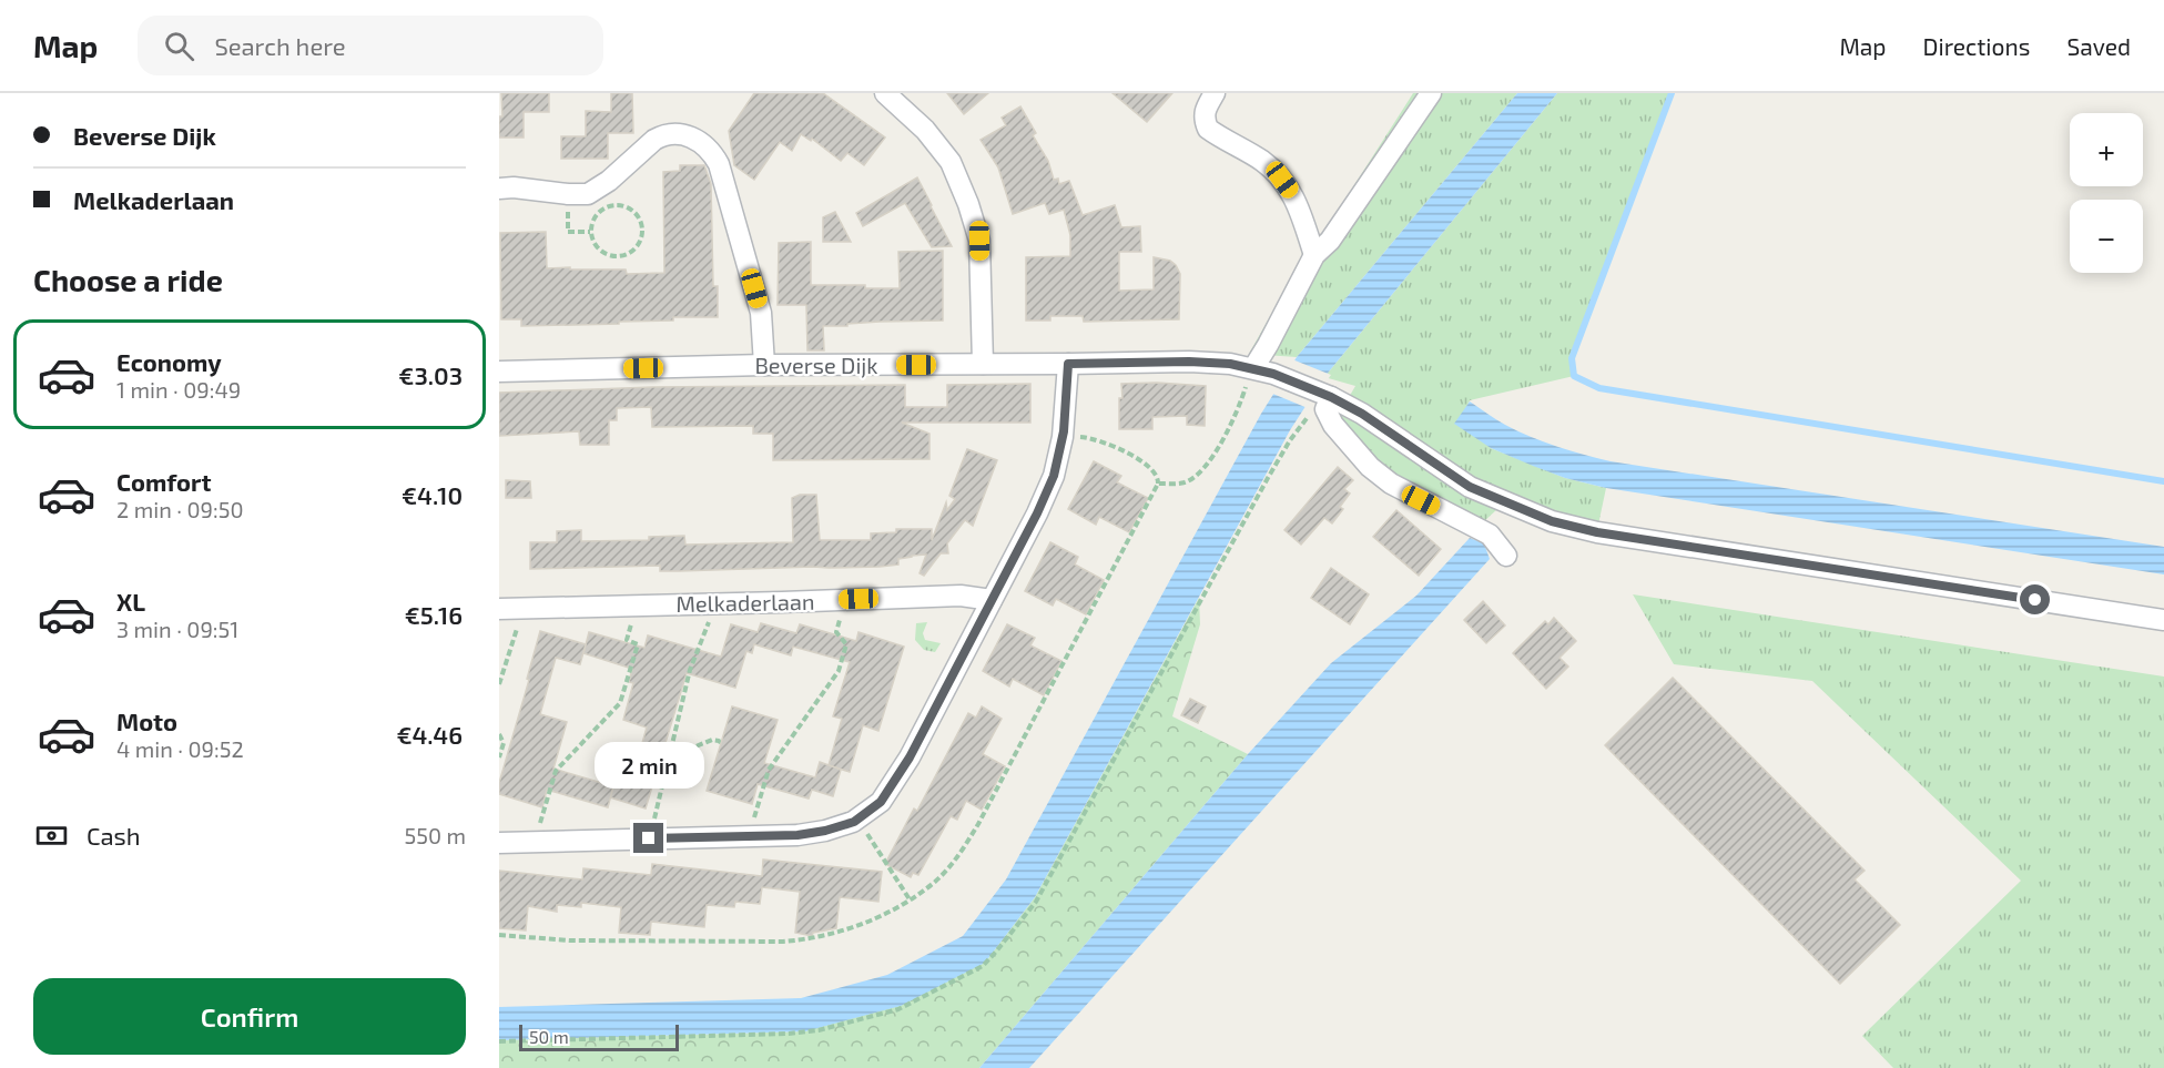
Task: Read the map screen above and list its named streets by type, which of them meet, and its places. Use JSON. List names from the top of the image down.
{
  "streets": {
    "street": ["Beverse Dijk", "Melkaderlaan"]
  },
  "scale_bar": "50 m",
  "page": {
    "header": "Map",
    "search": "Search here",
    "nav": ["Map", "Directions", "Saved"],
    "banner": ["Beverse Dijk", "Melkaderlaan"],
    "map_buttons": ["+", "−"],
    "heading": "Choose a ride",
    "list": [
      {
        "name": "Economy",
        "note": "1 min · 09:49",
        "value": "€3.03"
      },
      {
        "name": "Comfort",
        "note": "2 min · 09:50",
        "value": "€4.10"
      },
      {
        "name": "XL",
        "note": "3 min · 09:51",
        "value": "€5.16"
      },
      {
        "name": "Moto",
        "note": "4 min · 09:52",
        "value": "€4.46"
      }
    ],
    "bubble": "2 min",
    "pay": ["Cash", "550 m"],
    "buttons": "Confirm",
    "scale": "50 m"
  }
}
